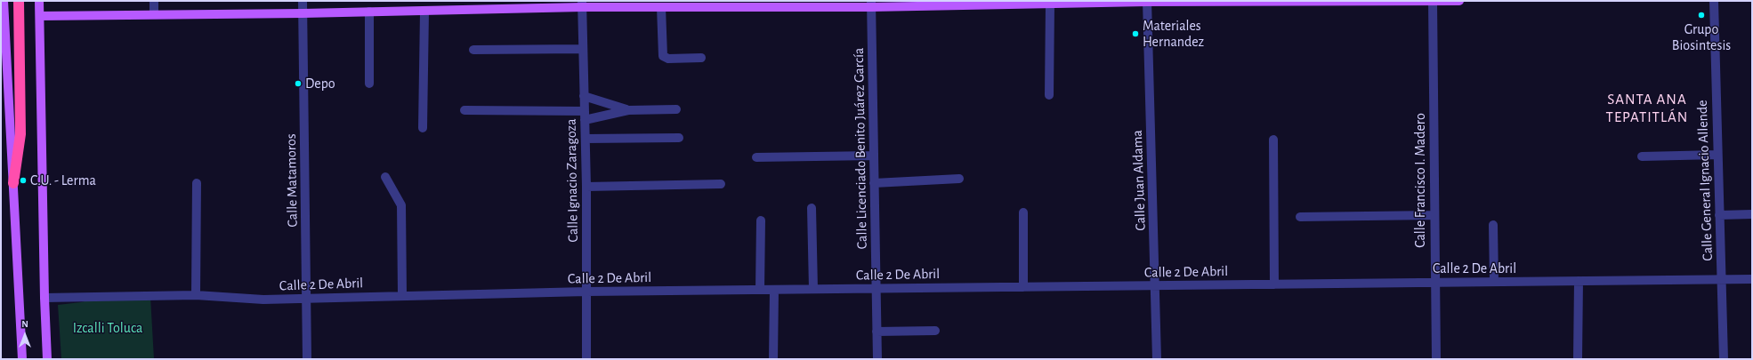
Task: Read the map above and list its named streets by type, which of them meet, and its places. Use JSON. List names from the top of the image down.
{
  "streets": {
    "street": [
      "Calle Licenciado Benito Juárez García",
      "Calle Matamoros",
      "Calle Ignacio Zaragoza",
      "Calle Juan Aldama",
      "Calle Francisco I. Madero",
      "Calle General Ignacio Allende",
      "Calle 2 De Abril"
    ]
  },
  "crossings": [
    ["Calle Licenciado Benito Juárez García", "Calle 2 De Abril"],
    ["Calle Matamoros", "Calle 2 De Abril"],
    ["Calle Ignacio Zaragoza", "Calle 2 De Abril"],
    ["Calle Juan Aldama", "Calle 2 De Abril"],
    ["Calle Francisco I. Madero", "Calle 2 De Abril"],
    ["Calle General Ignacio Allende", "Calle 2 De Abril"]
  ],
  "districts": ["SANTA ANA TEPATITLÁN"],
  "parks": ["Izcalli Toluca"],
  "places": [
    "Grupo Biosintesis",
    "Materiales Hernandez",
    "Depo",
    "C.U. - Lerma"
  ],
  "north": "top"
}
